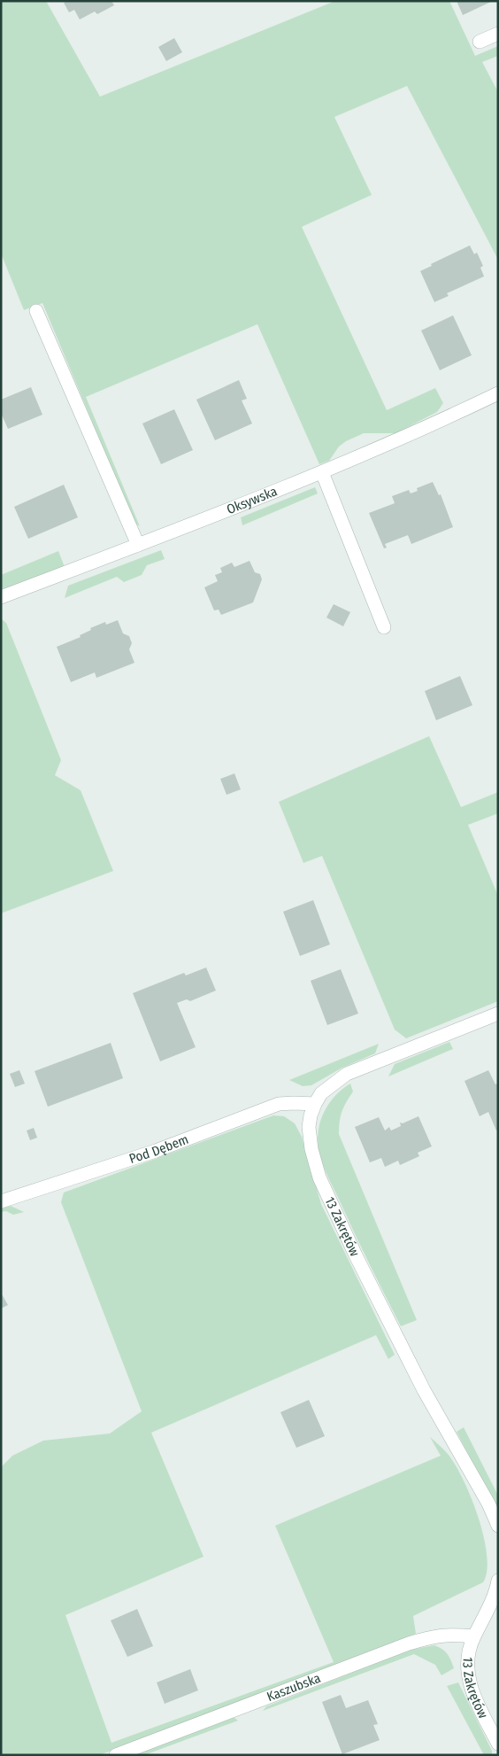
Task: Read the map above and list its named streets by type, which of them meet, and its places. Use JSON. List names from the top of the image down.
{
  "streets": {
    "street": [
      "Oksywska",
      "Pod Dębem",
      "13 Zakrętów",
      "Kaszubska"
    ]
  },
  "crossings": [
    ["Pod Dębem", "13 Zakrętów"],
    ["13 Zakrętów", "Kaszubska"]
  ]
}
